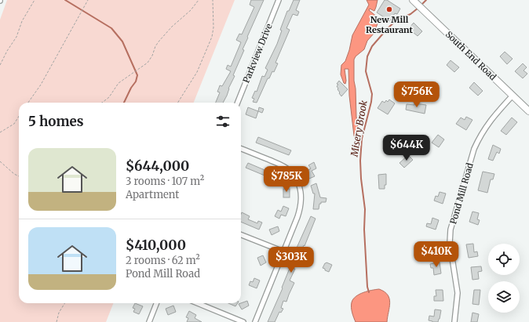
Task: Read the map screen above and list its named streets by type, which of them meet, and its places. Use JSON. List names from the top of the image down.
{
  "streets": {
    "street": ["Parkview Drive", "South End Road", "Pond Mill Road"]
  },
  "crossings": [
    ["South End Road", "Pond Mill Road"]
  ],
  "water": ["Misery Brook"],
  "places": ["New Mill Restaurant"],
  "page": {
    "price": [
      "$756K",
      "$644K",
      "$785K",
      "$410K",
      "$303K"
    ],
    "heading": "5 homes",
    "list": [
      {
        "name": "$644,000",
        "note": "3 rooms · 107 m² · Apartment"
      },
      {
        "name": "$410,000",
        "note": "2 rooms · 62 m² · Pond Mill Road"
      }
    ]
  }
}
